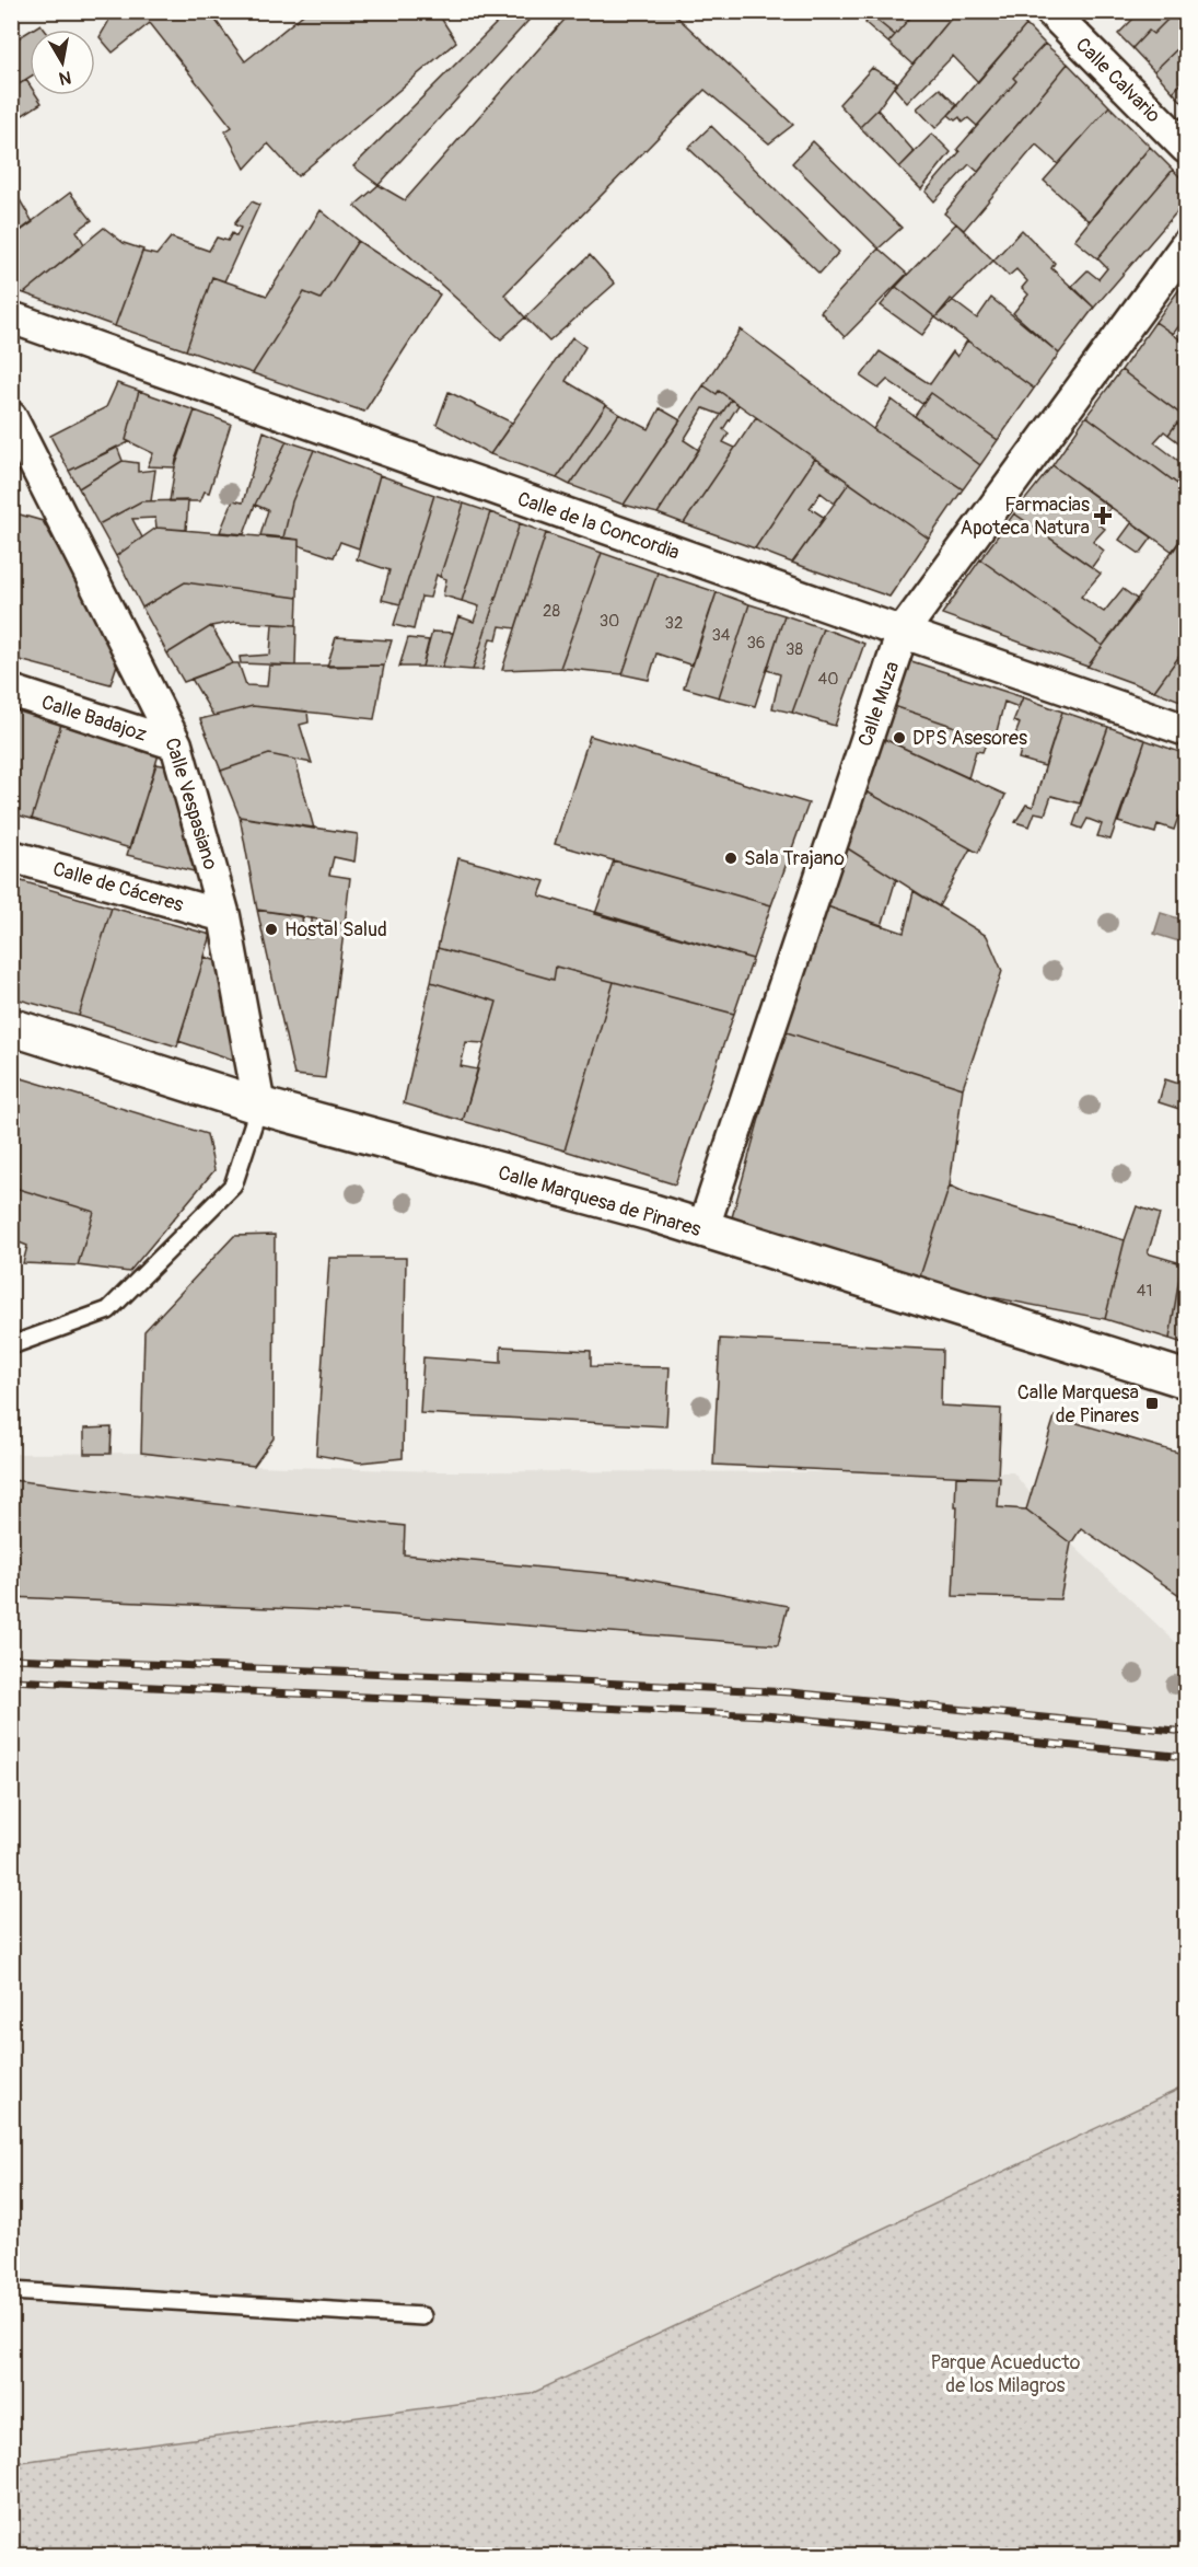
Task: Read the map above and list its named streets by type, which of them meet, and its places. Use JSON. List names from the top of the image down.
{
  "streets": {
    "main road": ["Calle Marquesa de Pinares"],
    "street": [
      "Calle Calvario",
      "Calle de la Concordia",
      "Calle Muza",
      "Calle Badajoz",
      "Calle Vespasiano",
      "Calle de Cáceres"
    ]
  },
  "crossings": [
    ["Calle de la Concordia", "Calle Muza"],
    ["Calle Muza", "Calle Marquesa de Pinares"],
    ["Calle Badajoz", "Calle Vespasiano"],
    ["Calle Vespasiano", "Calle de Cáceres"],
    ["Calle Vespasiano", "Calle Marquesa de Pinares"]
  ],
  "parks": ["Parque Acueducto de los Milagros"],
  "places": {
    "health": ["Farmacias Apoteca Natura"],
    "other": ["DPS Asesores", "Sala Trajano", "Hostal Salud"],
    "transit": ["Calle Marquesa de Pinares"]
  },
  "house_numbers": [
    "28",
    "30",
    "32",
    "34",
    "36",
    "38",
    "40",
    "41"
  ],
  "north": "bottom"
}
